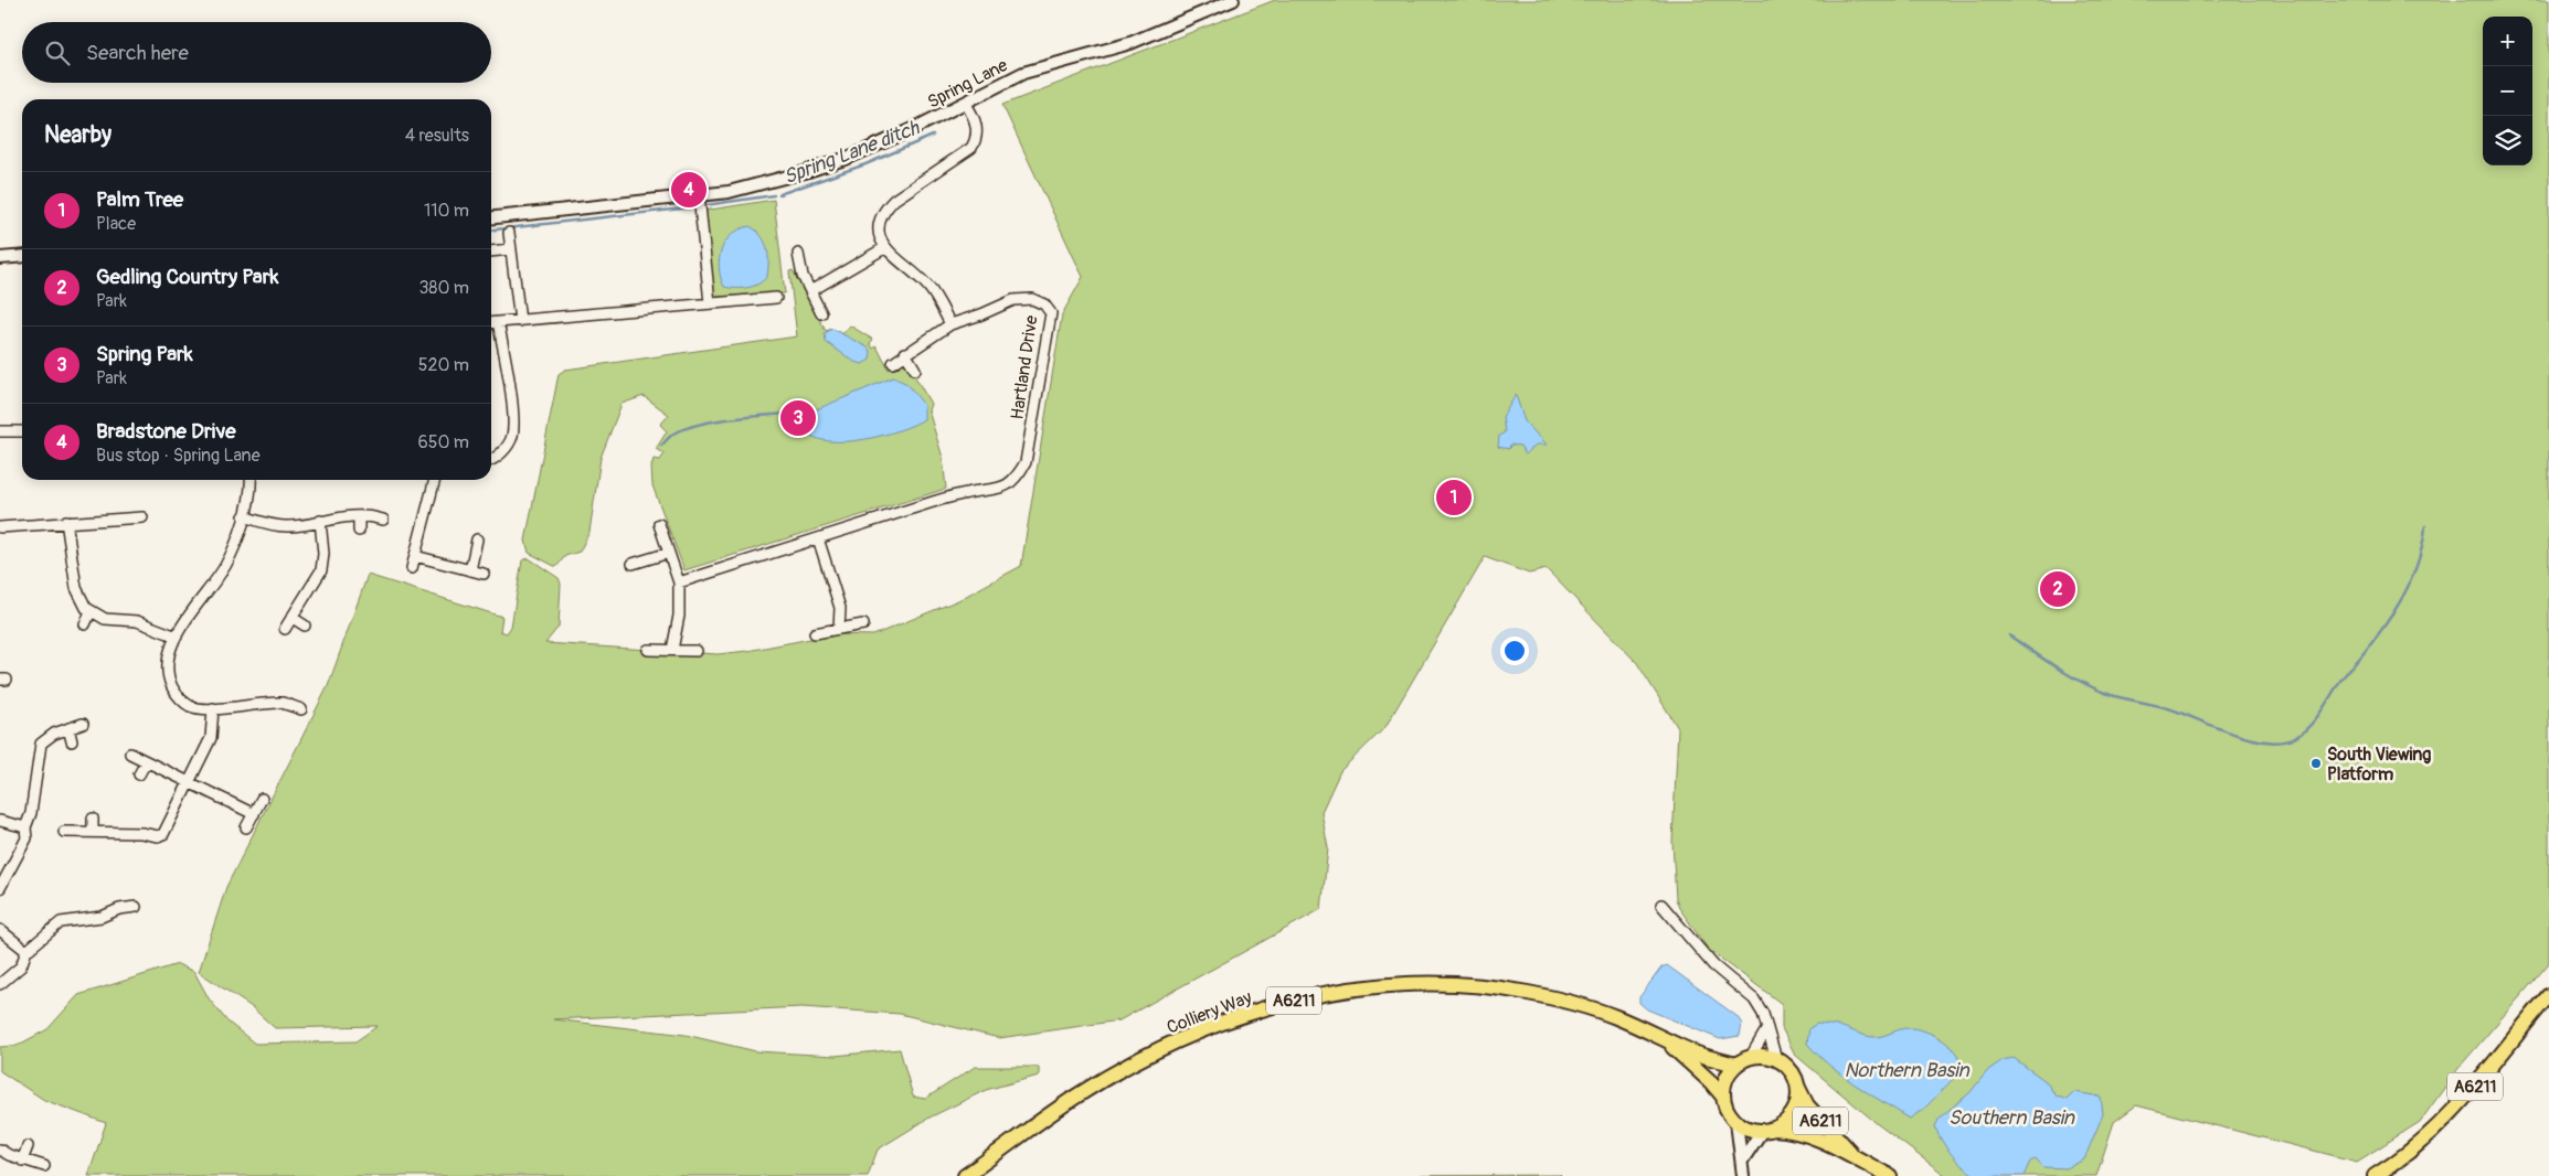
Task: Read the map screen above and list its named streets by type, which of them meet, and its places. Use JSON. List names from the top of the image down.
{
  "streets": {
    "main road": ["A6211", "Colliery Way"],
    "street": ["Spring Lane", "Hartland Drive"]
  },
  "crossings": [
    ["A6211", "Colliery Way"]
  ],
  "water": ["Spring Lane ditch", "Northern Basin", "Southern Basin"],
  "places": ["South Viewing Platform"],
  "page": {
    "map_buttons": ["+", "−"],
    "search": "Search here",
    "heading": ["Nearby", "4 results"],
    "pins": [
      "4",
      "3",
      "1",
      "2"
    ],
    "list": [
      {
        "mark": "1",
        "name": "Palm Tree",
        "note": "Place",
        "value": "110 m"
      },
      {
        "mark": "2",
        "name": "Gedling Country Park",
        "note": "Park",
        "value": "380 m"
      },
      {
        "mark": "3",
        "name": "Spring Park",
        "note": "Park",
        "value": "520 m"
      },
      {
        "mark": "4",
        "name": "Bradstone Drive",
        "note": "Bus stop · Spring Lane",
        "value": "650 m"
      }
    ]
  }
}
